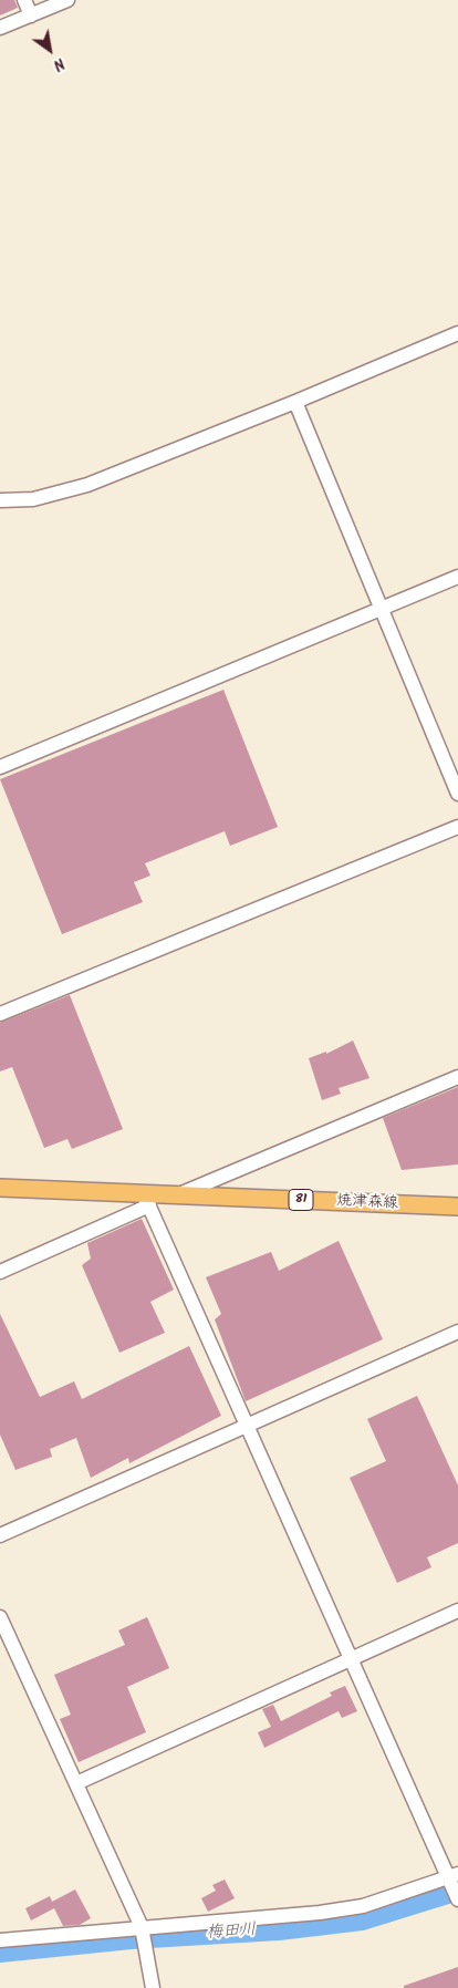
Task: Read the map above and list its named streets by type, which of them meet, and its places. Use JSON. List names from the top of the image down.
{
  "streets": {
    "main road": ["81", "焼津森線"]
  },
  "crossings": [
    ["81", "焼津森線"]
  ],
  "water": ["梅田川"],
  "north": "bottom right"
}
